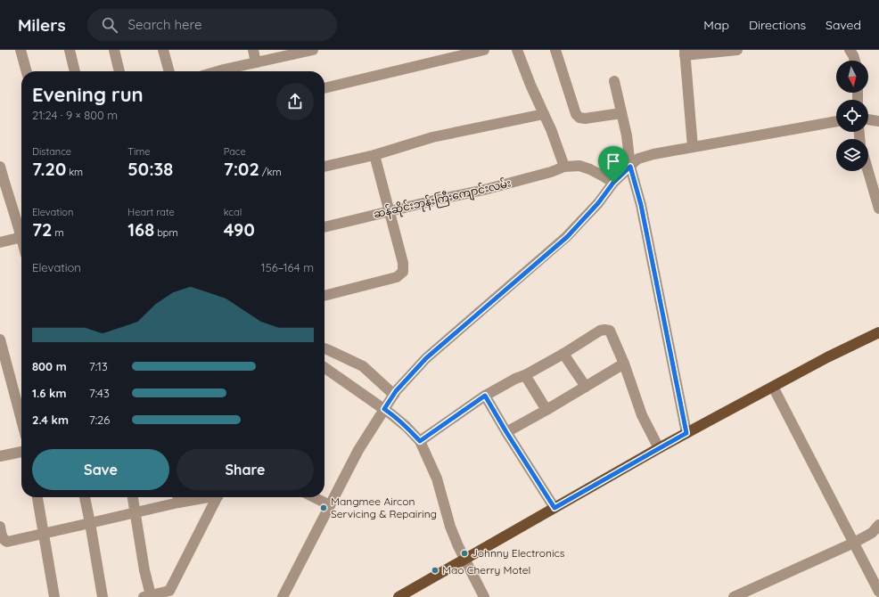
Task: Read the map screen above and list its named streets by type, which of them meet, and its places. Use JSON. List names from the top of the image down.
{
  "streets": {
    "street": ["ဆန်ဆိုင်းဘုန်းကြီးကျောင်းလမ်း"]
  },
  "places": ["Mangmee Aircon Servicing & Repairing", "Johnny Electronics", "Mao Cherry Motel"],
  "north": "bottom",
  "page": {
    "header": "Milers",
    "search": "Search here",
    "nav": ["Map", "Directions", "Saved"],
    "heading": ["Evening run", "21:24 · 9 × 800 m"],
    "stats": [
      ["Distance", "7.20 km"],
      ["Time", "50:38"],
      ["Pace", "7:02 /km"],
      ["Elevation", "72 m"],
      ["Heart rate", "168 bpm"],
      ["kcal", "490"]
    ],
    "chart": ["Elevation", "156–164 m"],
    "list": [
      {
        "name": "800 m",
        "note": "7:13"
      },
      {
        "name": "1.6 km",
        "note": "7:43"
      },
      {
        "name": "2.4 km",
        "note": "7:26"
      }
    ],
    "buttons": ["Save", "Share"]
  }
}
